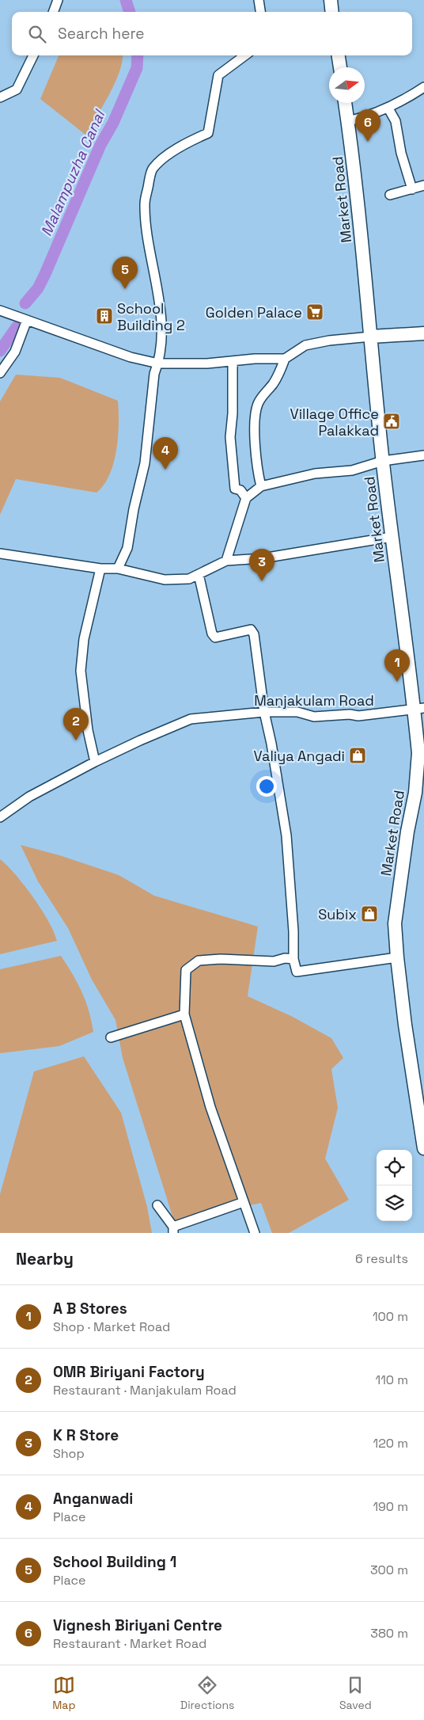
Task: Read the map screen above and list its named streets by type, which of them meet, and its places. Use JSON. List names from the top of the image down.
{
  "streets": {
    "main road": ["Market Road"],
    "street": ["Manjakulam Road"]
  },
  "crossings": [
    ["Market Road", "Manjakulam Road"]
  ],
  "water": ["Malampuzha Canal"],
  "places": {
    "supermarket": ["Golden Palace"],
    "building": ["School Building 2"],
    "public building": ["Village Office Palakkad"],
    "shop": ["Valiya Angadi", "Subix"]
  },
  "north": "right",
  "page": {
    "search": "Search here",
    "pins": [
      "6",
      "5",
      "4",
      "3",
      "1",
      "2"
    ],
    "heading": ["Nearby", "6 results"],
    "list": [
      {
        "mark": "1",
        "name": "A B Stores",
        "note": "Shop · Market Road",
        "value": "100 m"
      },
      {
        "mark": "2",
        "name": "OMR Biriyani Factory",
        "note": "Restaurant · Manjakulam Road",
        "value": "110 m"
      },
      {
        "mark": "3",
        "name": "K R Store",
        "note": "Shop",
        "value": "120 m"
      },
      {
        "mark": "4",
        "name": "Anganwadi",
        "note": "Place",
        "value": "190 m"
      },
      {
        "mark": "5",
        "name": "School Building 1",
        "note": "Place",
        "value": "300 m"
      },
      {
        "mark": "6",
        "name": "Vignesh Biriyani Centre",
        "note": "Restaurant · Market Road",
        "value": "380 m"
      }
    ],
    "nav": ["Map", "Directions", "Saved"]
  }
}
